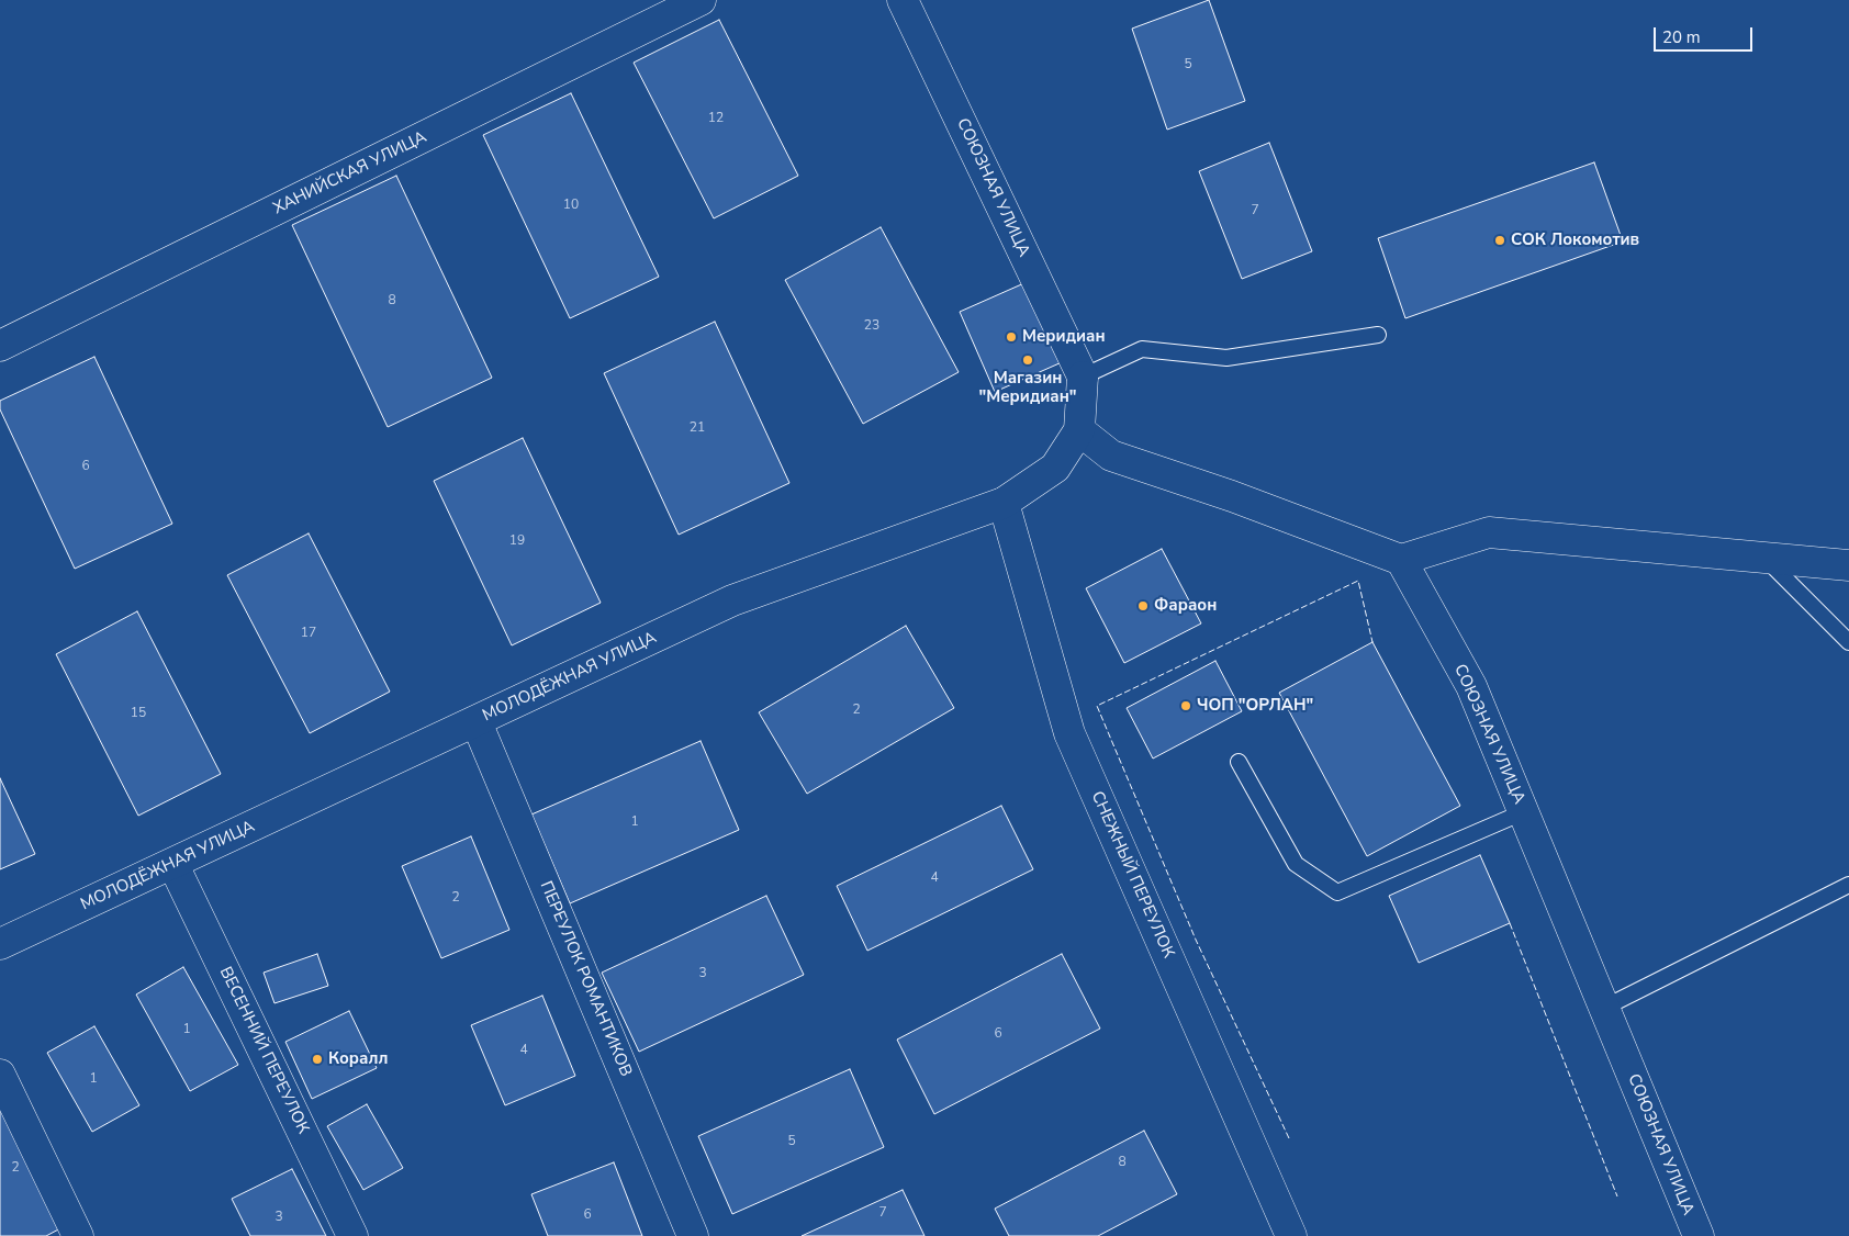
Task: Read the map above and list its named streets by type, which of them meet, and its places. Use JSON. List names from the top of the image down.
{
  "streets": {
    "street": [
      "ХАНИЙСКАЯ УЛИЦА",
      "СОЮЗНАЯ УЛИЦА",
      "МОЛОДЁЖНАЯ УЛИЦА",
      "СНЕЖНЫЙ ПЕРЕУЛОК",
      "ПЕРЕУЛОК РОМАНТИКОВ",
      "ВЕСЕННИЙ ПЕРЕУЛОК"
    ]
  },
  "crossings": [
    ["МОЛОДЁЖНАЯ УЛИЦА", "СНЕЖНЫЙ ПЕРЕУЛОК"],
    ["МОЛОДЁЖНАЯ УЛИЦА", "ПЕРЕУЛОК РОМАНТИКОВ"],
    ["МОЛОДЁЖНАЯ УЛИЦА", "ВЕСЕННИЙ ПЕРЕУЛОК"]
  ],
  "places": [
    "СОК Локомотив",
    "Меридиан",
    "Магазин \"Меридиан\"",
    "Фараон",
    "ЧОП \"ОРЛАН\"",
    "Коралл"
  ],
  "house_numbers": [
    "5",
    "12",
    "10",
    "7",
    "8",
    "23",
    "21",
    "6",
    "19",
    "17",
    "2",
    "15",
    "1",
    "4",
    "2",
    "3",
    "1",
    "6",
    "4",
    "1",
    "5",
    "8",
    "2",
    "7",
    "6",
    "3"
  ],
  "scale_bar": "20 m"
}
